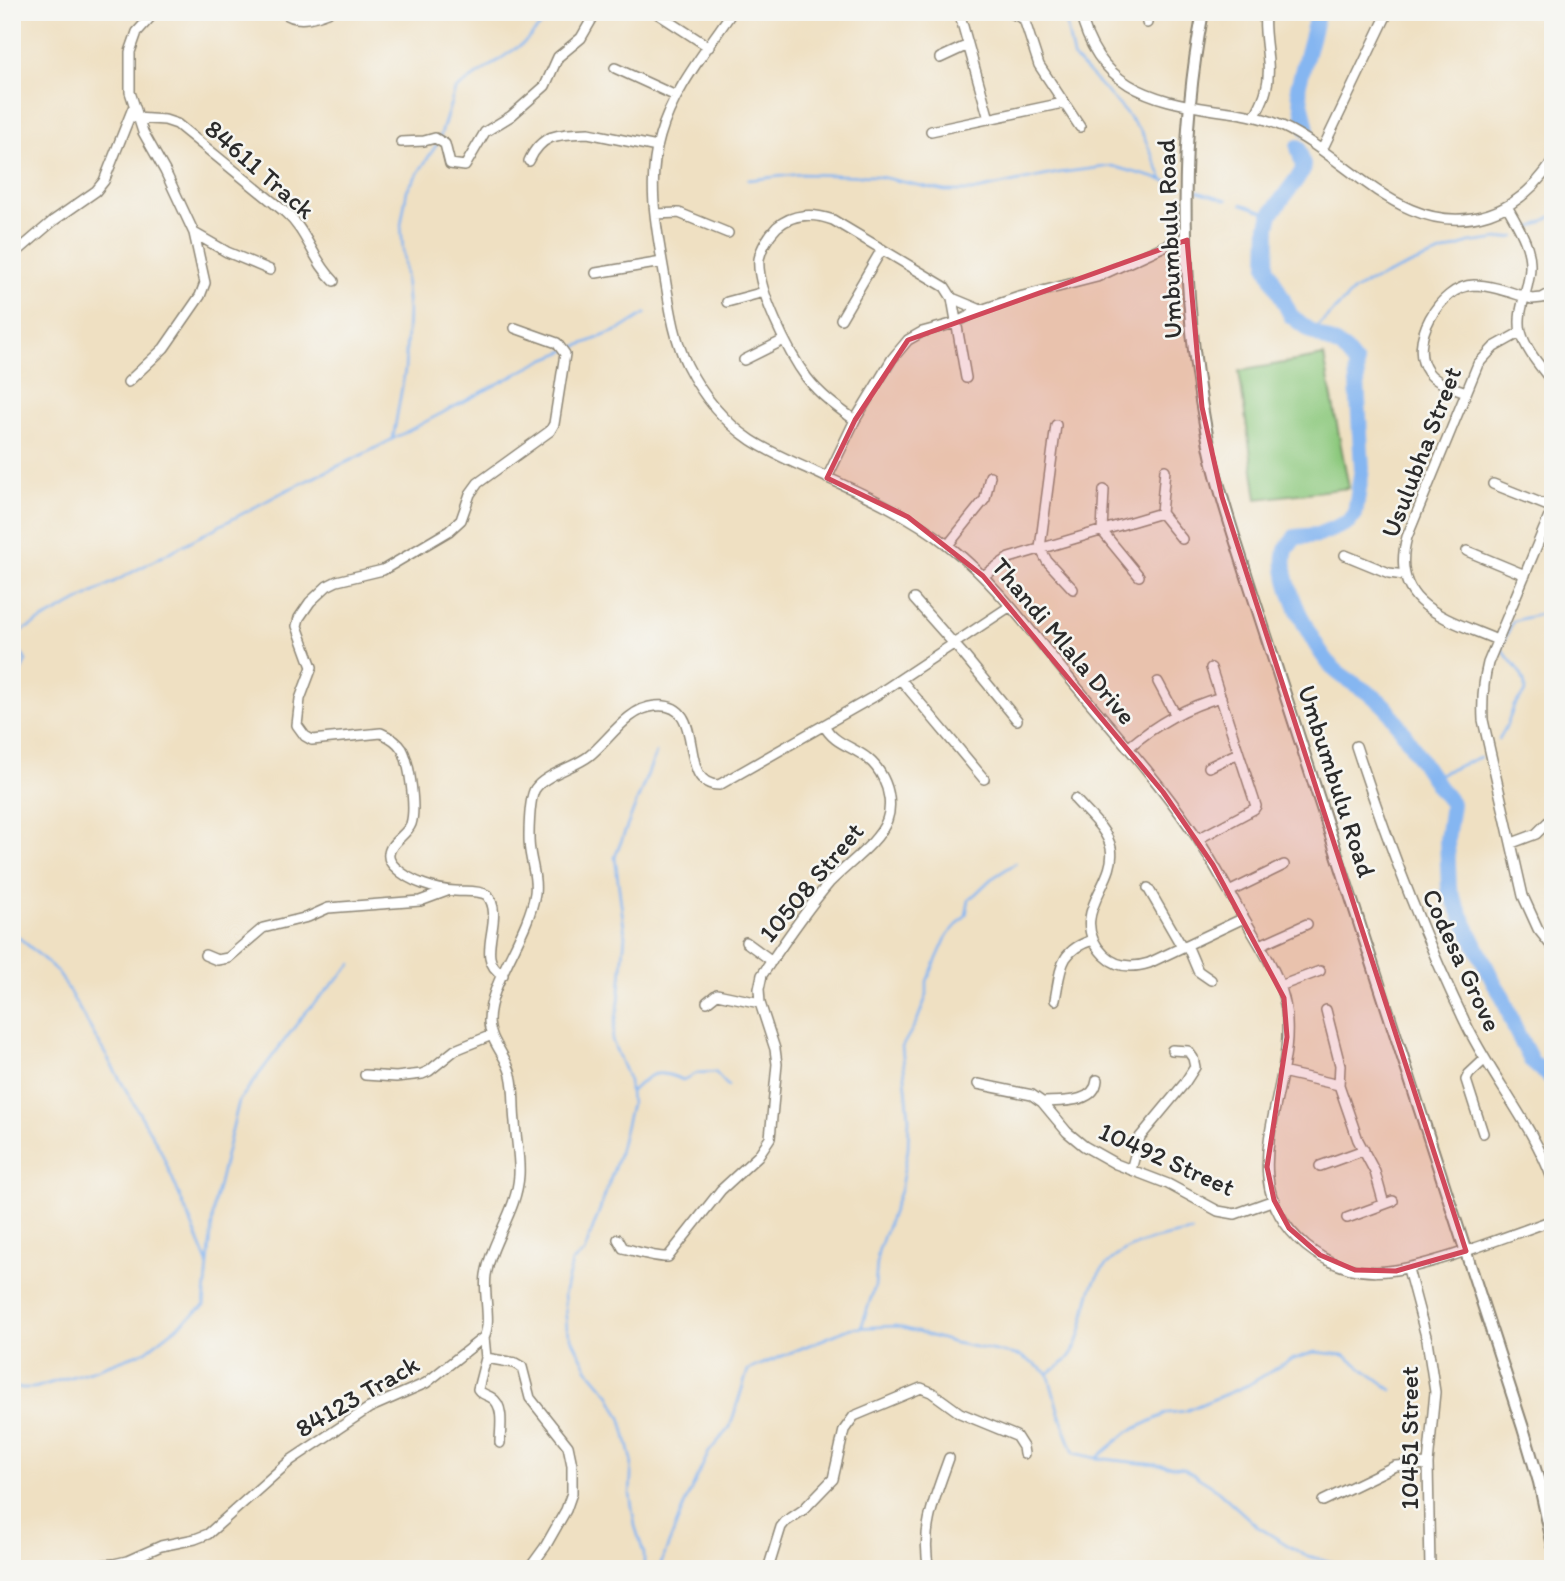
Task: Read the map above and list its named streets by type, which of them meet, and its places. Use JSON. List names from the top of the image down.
{
  "streets": {
    "main road": ["Umbumbulu Road"],
    "street": [
      "84611 Track",
      "Usulubha Street",
      "Thandi Mlala Drive",
      "10508 Street",
      "Codesa Grove",
      "10492 Street",
      "84123 Track",
      "10451 Street"
    ]
  },
  "crossings": [
    ["Umbumbulu Road", "Thandi Mlala Drive"],
    ["Thandi Mlala Drive", "10492 Street"],
    ["Thandi Mlala Drive", "10451 Street"]
  ]
}
